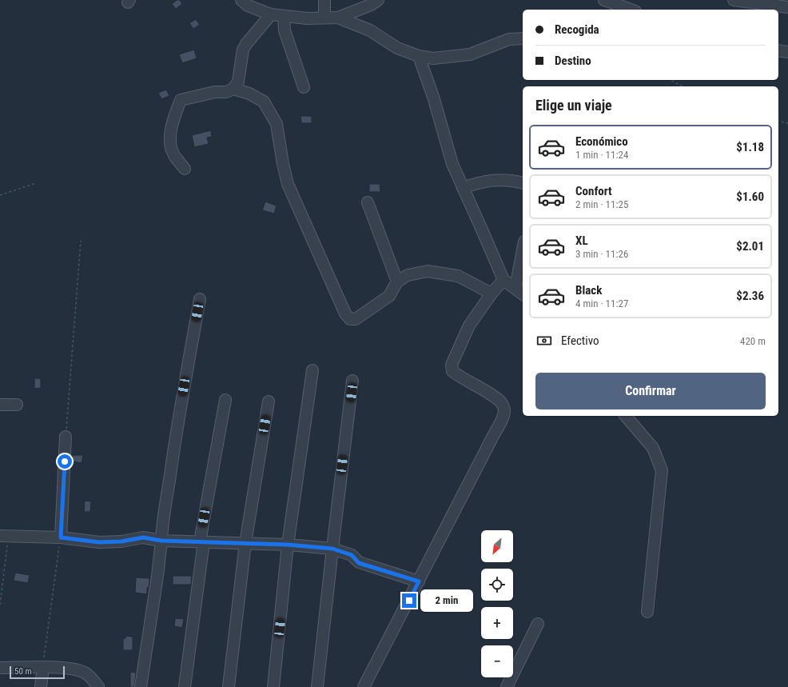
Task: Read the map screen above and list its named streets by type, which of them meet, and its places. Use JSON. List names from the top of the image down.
{
  "scale_bar": "50 m",
  "north": "bottom left",
  "page": {
    "banner": ["Recogida", "Destino"],
    "heading": "Elige un viaje",
    "list": [
      {
        "name": "Económico",
        "note": "1 min · 11:24",
        "value": "$1.18"
      },
      {
        "name": "Confort",
        "note": "2 min · 11:25",
        "value": "$1.60"
      },
      {
        "name": "XL",
        "note": "3 min · 11:26",
        "value": "$2.01"
      },
      {
        "name": "Black",
        "note": "4 min · 11:27",
        "value": "$2.36"
      }
    ],
    "pay": ["Efectivo", "420 m"],
    "buttons": "Confirmar",
    "map_buttons": ["+", "−"],
    "bubble": "2 min",
    "scale": "50 m"
  }
}
